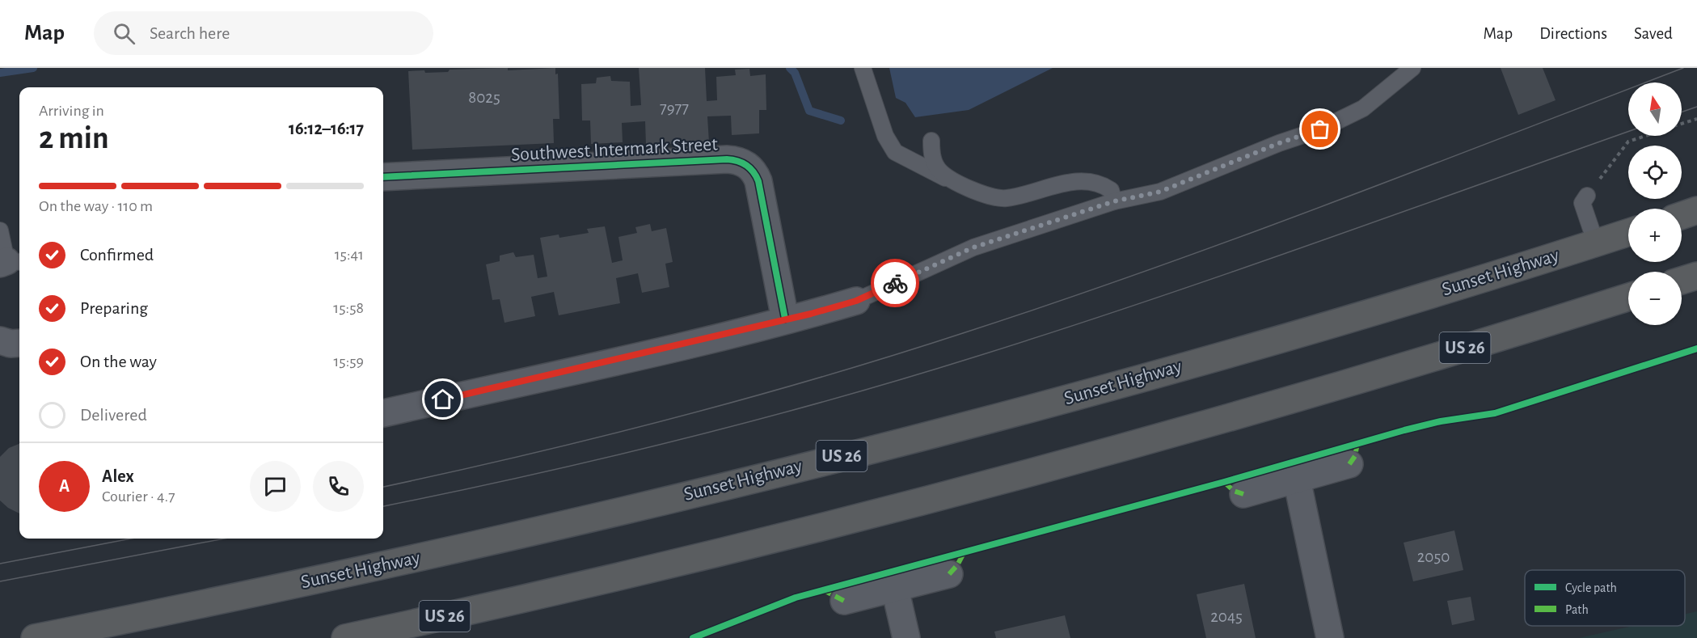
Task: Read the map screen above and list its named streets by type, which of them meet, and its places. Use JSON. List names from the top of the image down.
{
  "streets": {
    "highway": ["Sunset Highway", "US 26"],
    "street": ["Southwest Intermark Street"]
  },
  "house_numbers": [
    "8025",
    "7977",
    "2050",
    "2045"
  ],
  "legend": ["Cycle path", "Path"],
  "north": "top",
  "page": {
    "header": "Map",
    "search": "Search here",
    "nav": ["Map", "Directions", "Saved"],
    "map_buttons": ["+", "−"],
    "heading": ["2 min", "Arriving in", "16:12–16:17"],
    "panel": ["Alex", "Courier · 4.7"],
    "bar": "On the way · 110 m",
    "list": [
      ["Confirmed", "15:41"],
      ["Preparing", "15:58"],
      ["On the way", "15:59"],
      "Delivered"
    ],
    "round": "A"
  }
}
